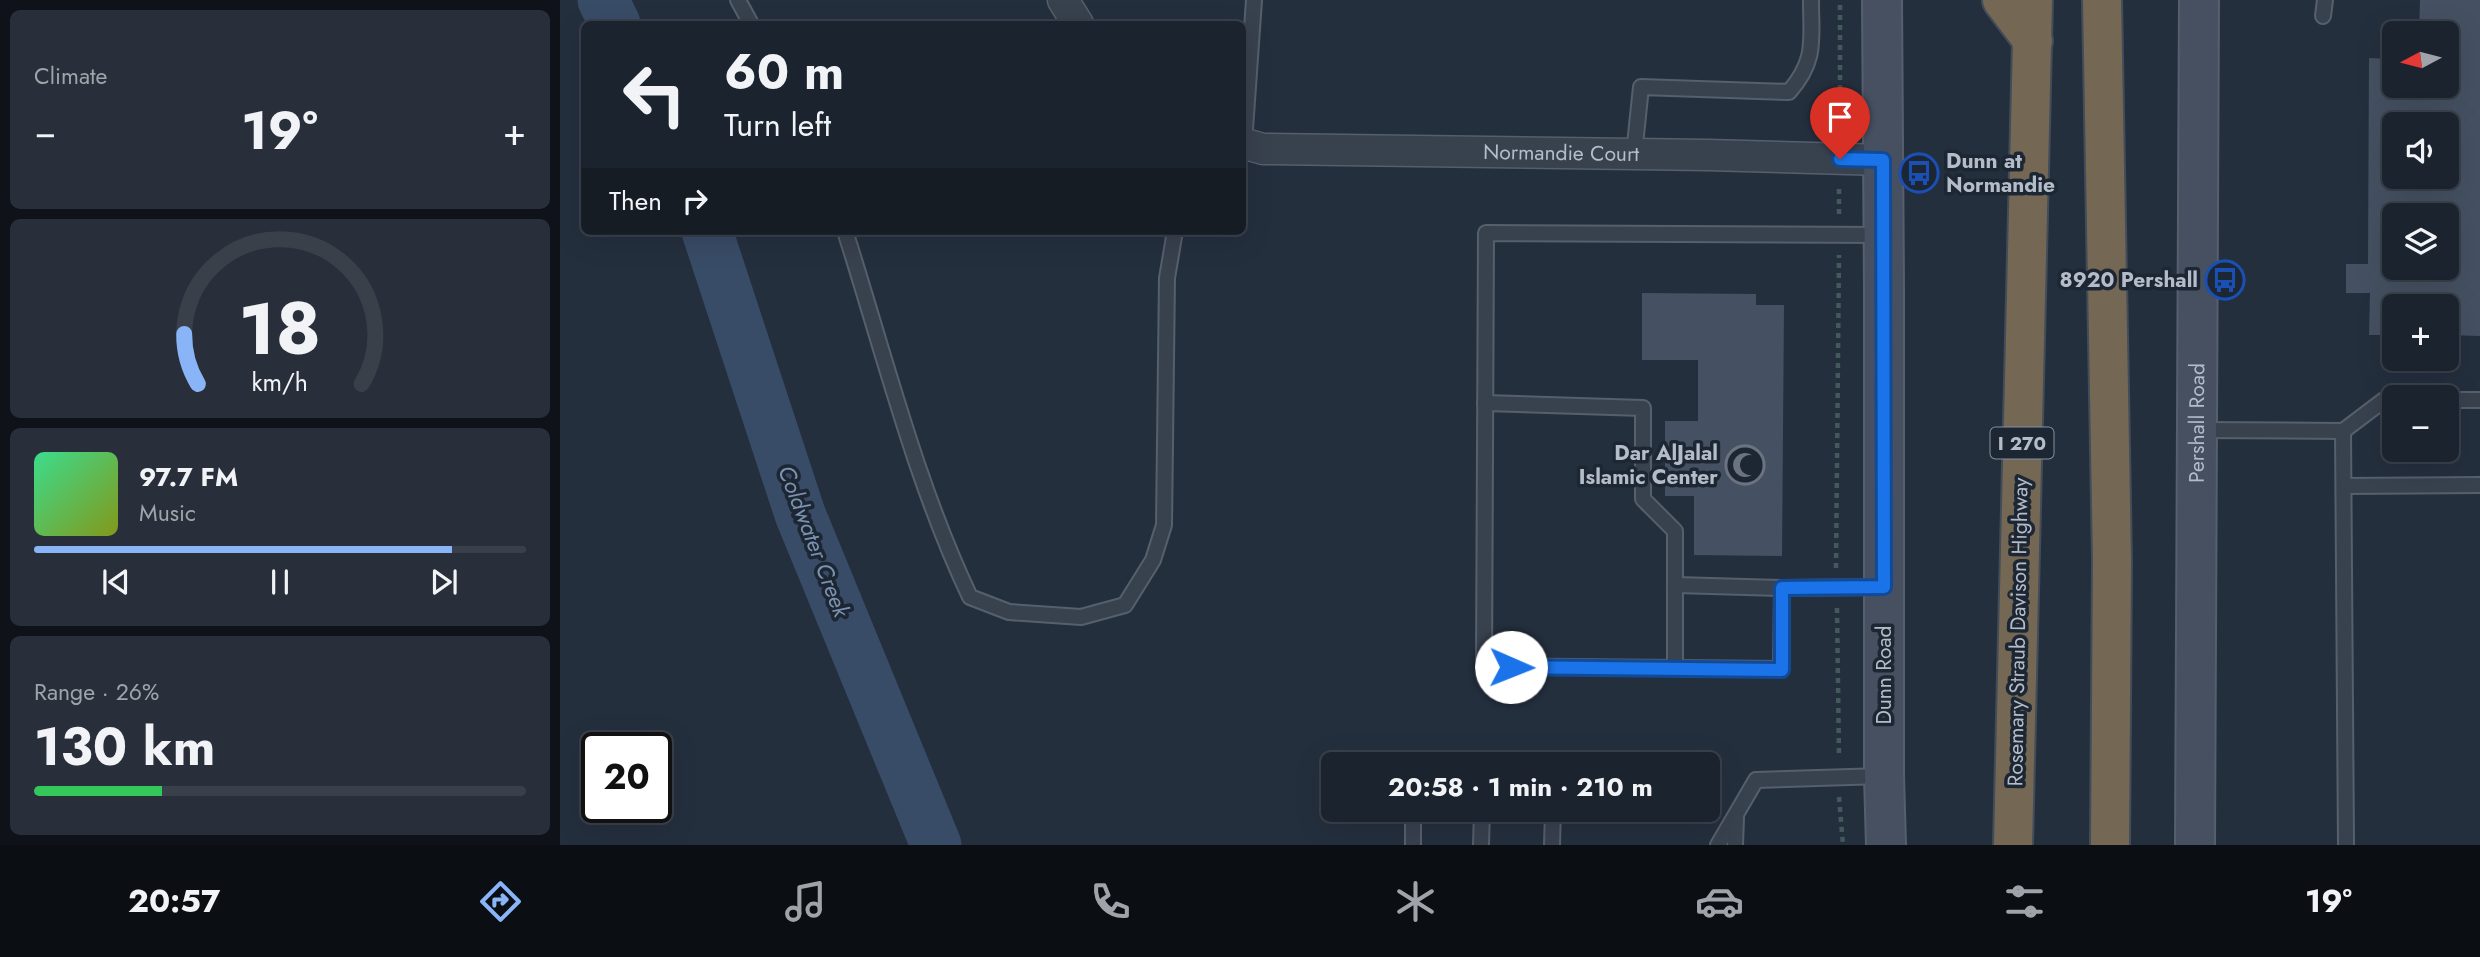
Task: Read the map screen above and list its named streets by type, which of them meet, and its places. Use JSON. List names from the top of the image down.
{
  "streets": {
    "highway": ["I 270", "Rosemary Straub Davison Highway"],
    "street": ["Normandie Court", "Pershall Road", "Dunn Road"]
  },
  "crossings": [
    ["Normandie Court", "Dunn Road"]
  ],
  "water": ["Coldwater Creek"],
  "places": {
    "bus stop": ["Dunn at Normandie", "8920 Pershall"],
    "mosque": ["Dar AlJalal Islamic Center"]
  },
  "north": "left",
  "page": {
    "tile": [
      "Climate",
      ["Range · 26%", "130 km"]
    ],
    "map_buttons": ["+", "−"],
    "turn": ["60 m", "Turn left"],
    "heat": ["−", "19°", "+"],
    "then": "Then",
    "song": ["97.7 FM", "Music"],
    "limit": "20",
    "trip": "20:58 · 1 min · 210 m",
    "tabs": ["20:57", "19°"],
    "gauge": ["18", "km/h"]
  }
}
